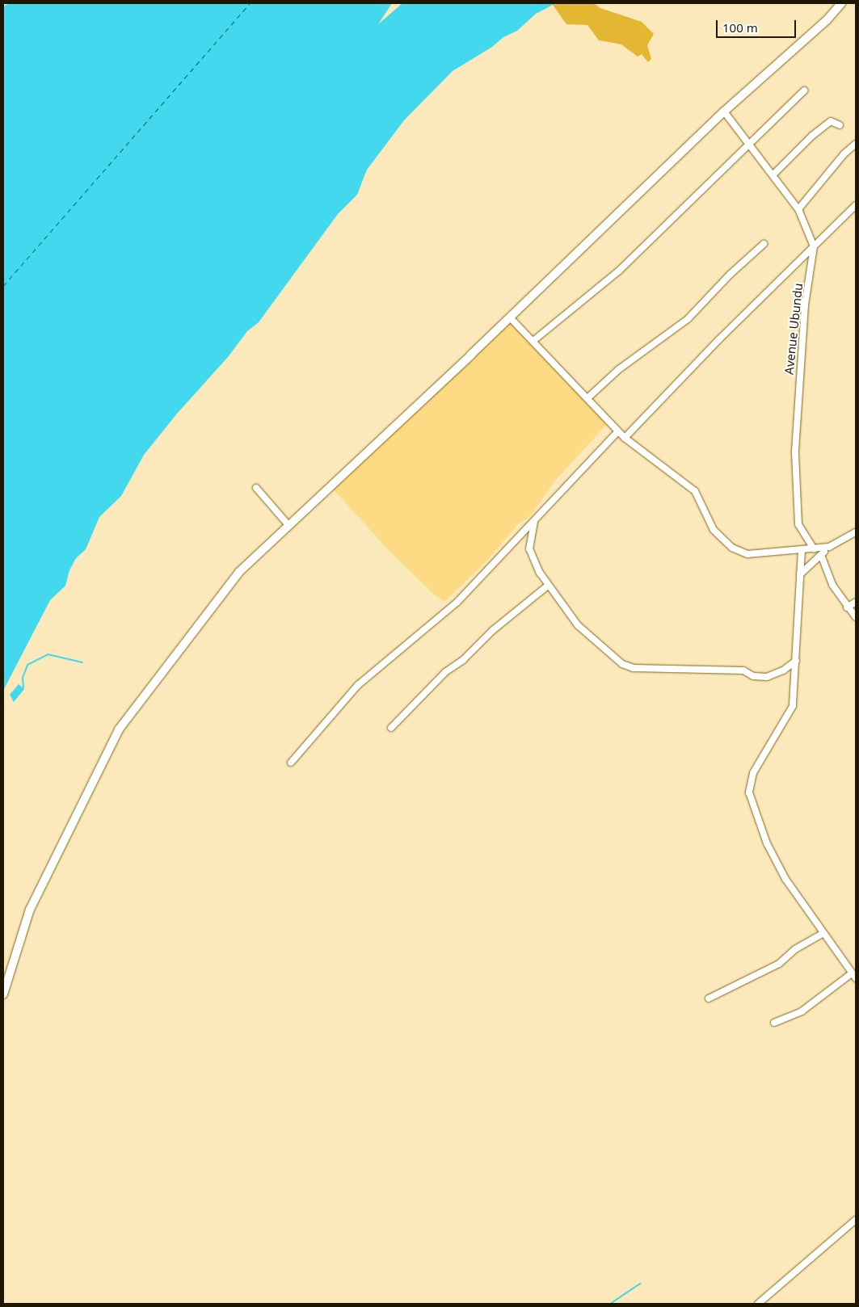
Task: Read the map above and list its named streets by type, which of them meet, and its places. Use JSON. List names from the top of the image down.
{
  "streets": {
    "street": ["Avenue Ubundu"]
  },
  "scale_bar": "100 m"
}
